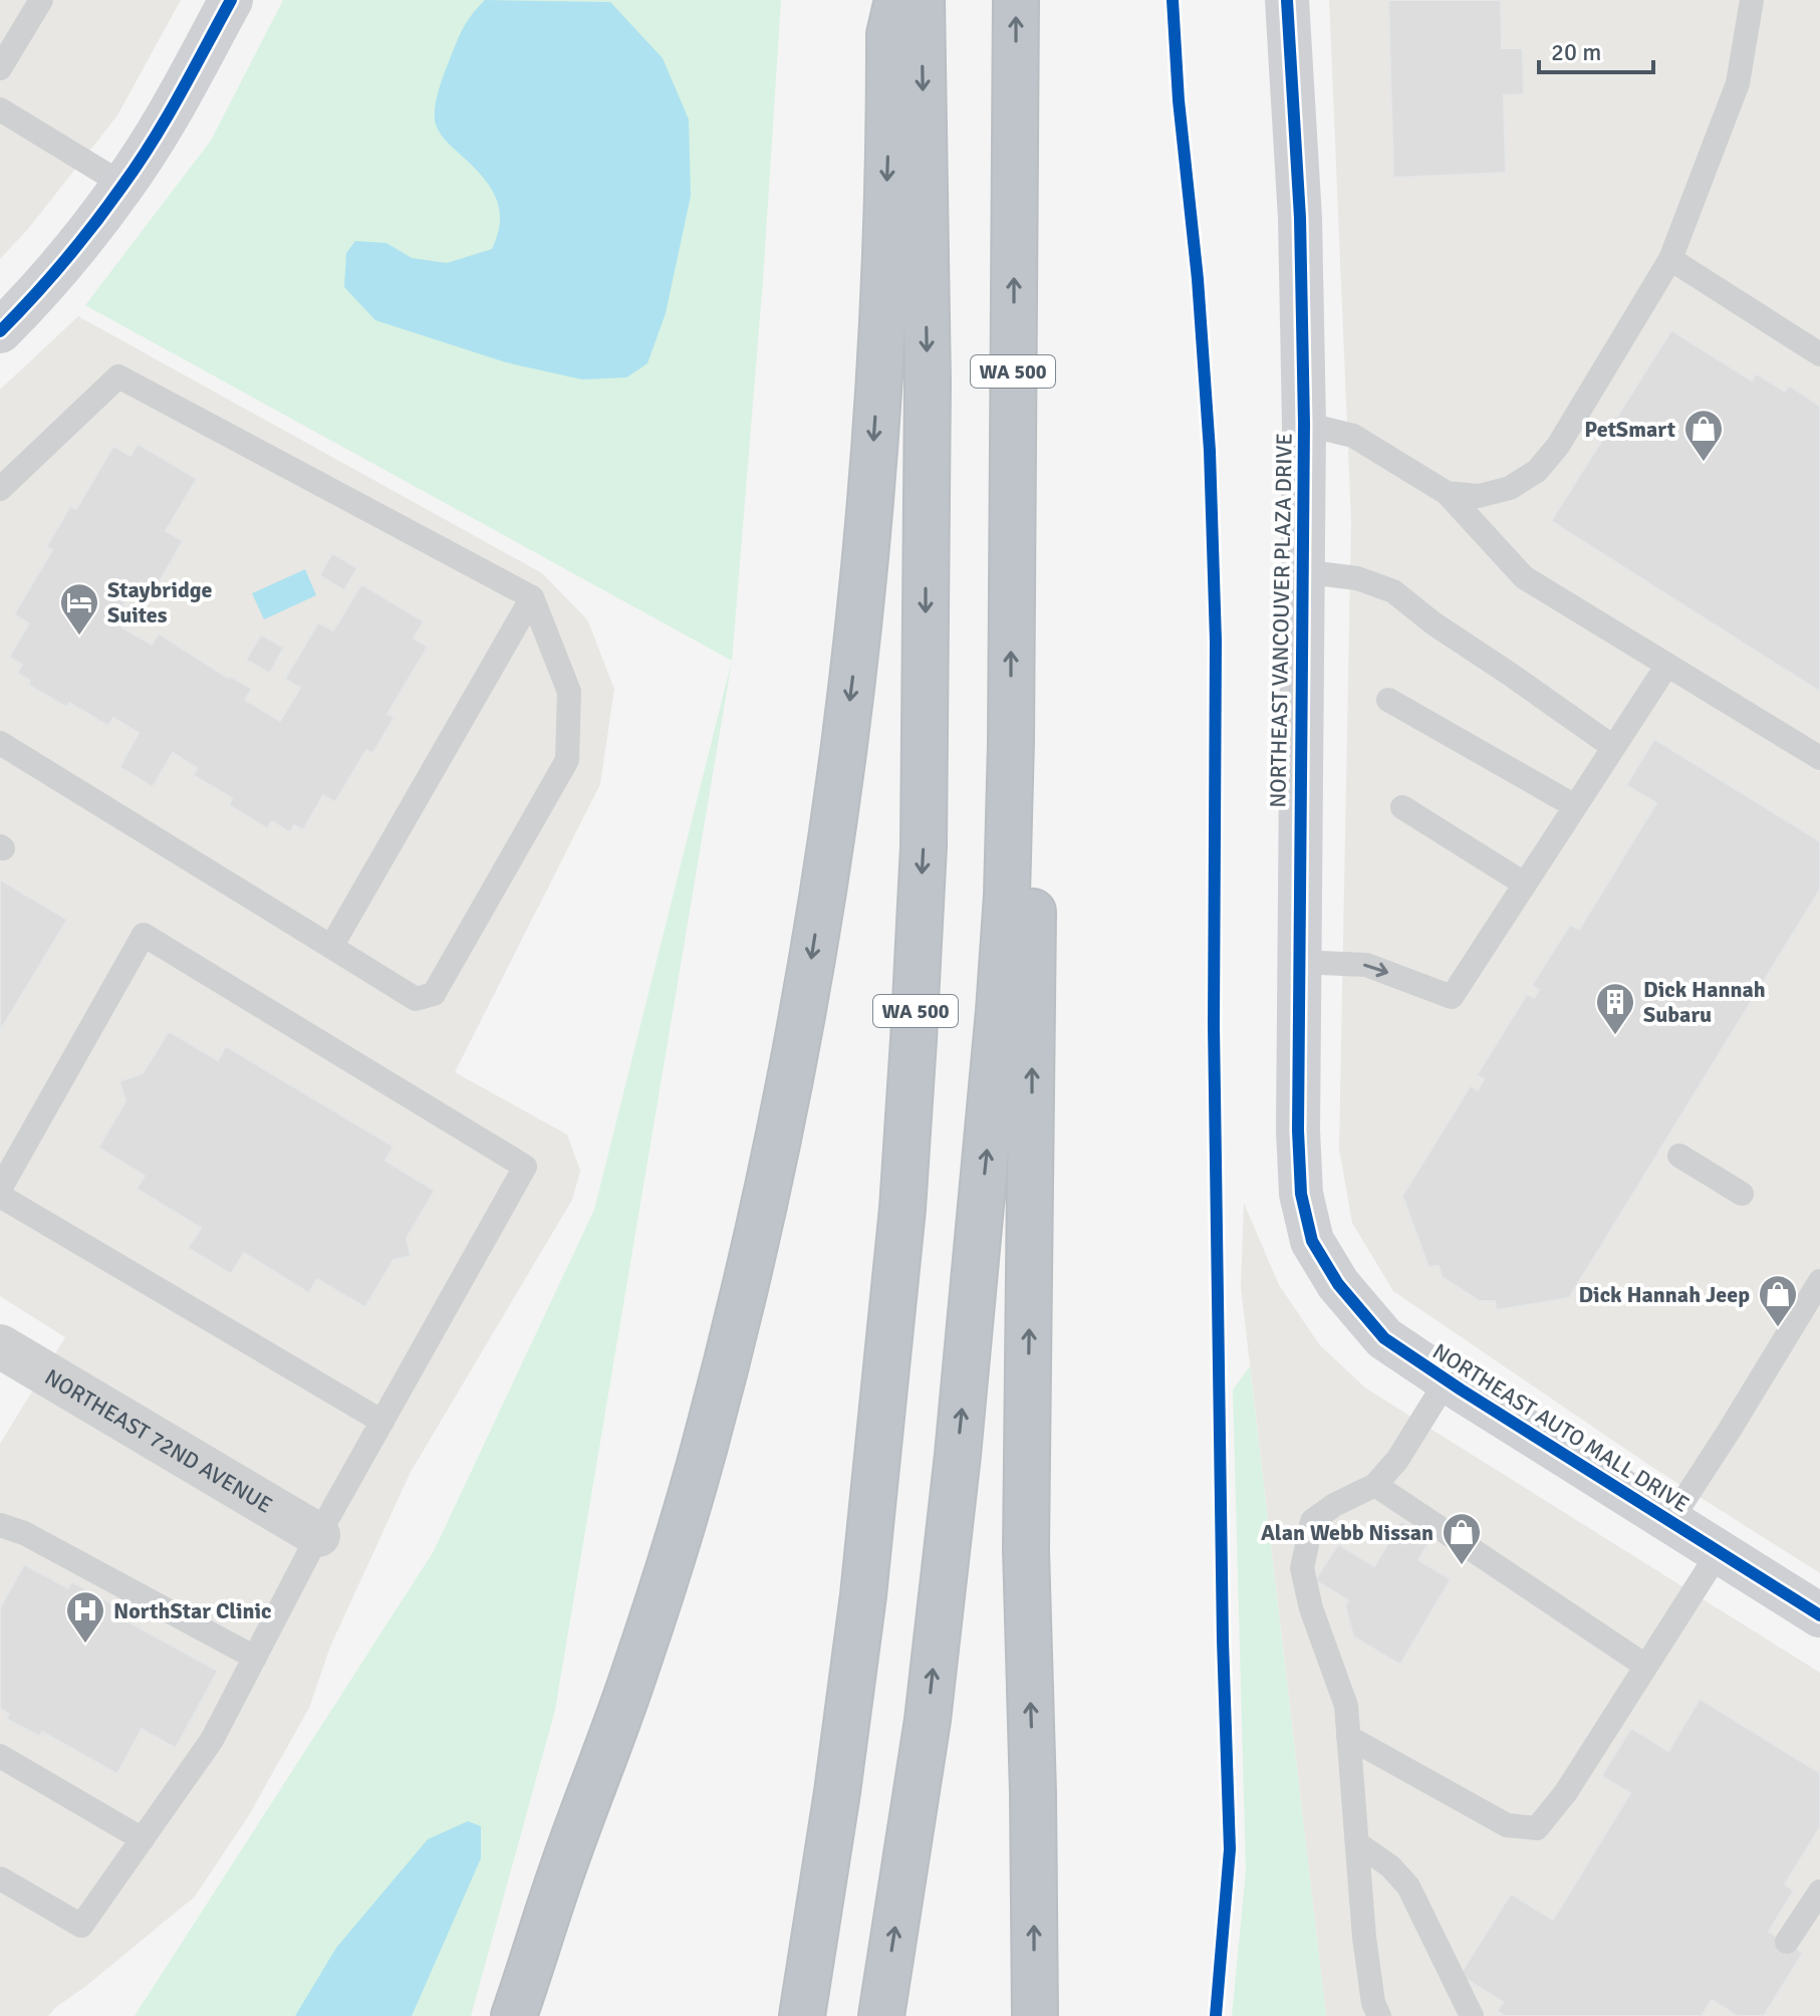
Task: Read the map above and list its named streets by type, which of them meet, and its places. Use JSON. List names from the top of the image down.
{
  "streets": {
    "highway": ["WA 500"],
    "street": ["NORTHEAST VANCOUVER PLAZA DRIVE", "NORTHEAST AUTO MALL DRIVE", "NORTHEAST 72ND AVENUE"]
  },
  "crossings": [
    ["NORTHEAST VANCOUVER PLAZA DRIVE", "NORTHEAST AUTO MALL DRIVE"]
  ],
  "places": {
    "shop": ["PetSmart", "Dick Hannah Jeep", "Alan Webb Nissan"],
    "hotel": ["Staybridge Suites"],
    "building": ["Dick Hannah Subaru"],
    "hospital": ["NorthStar Clinic"]
  },
  "scale_bar": "20 m"
}
